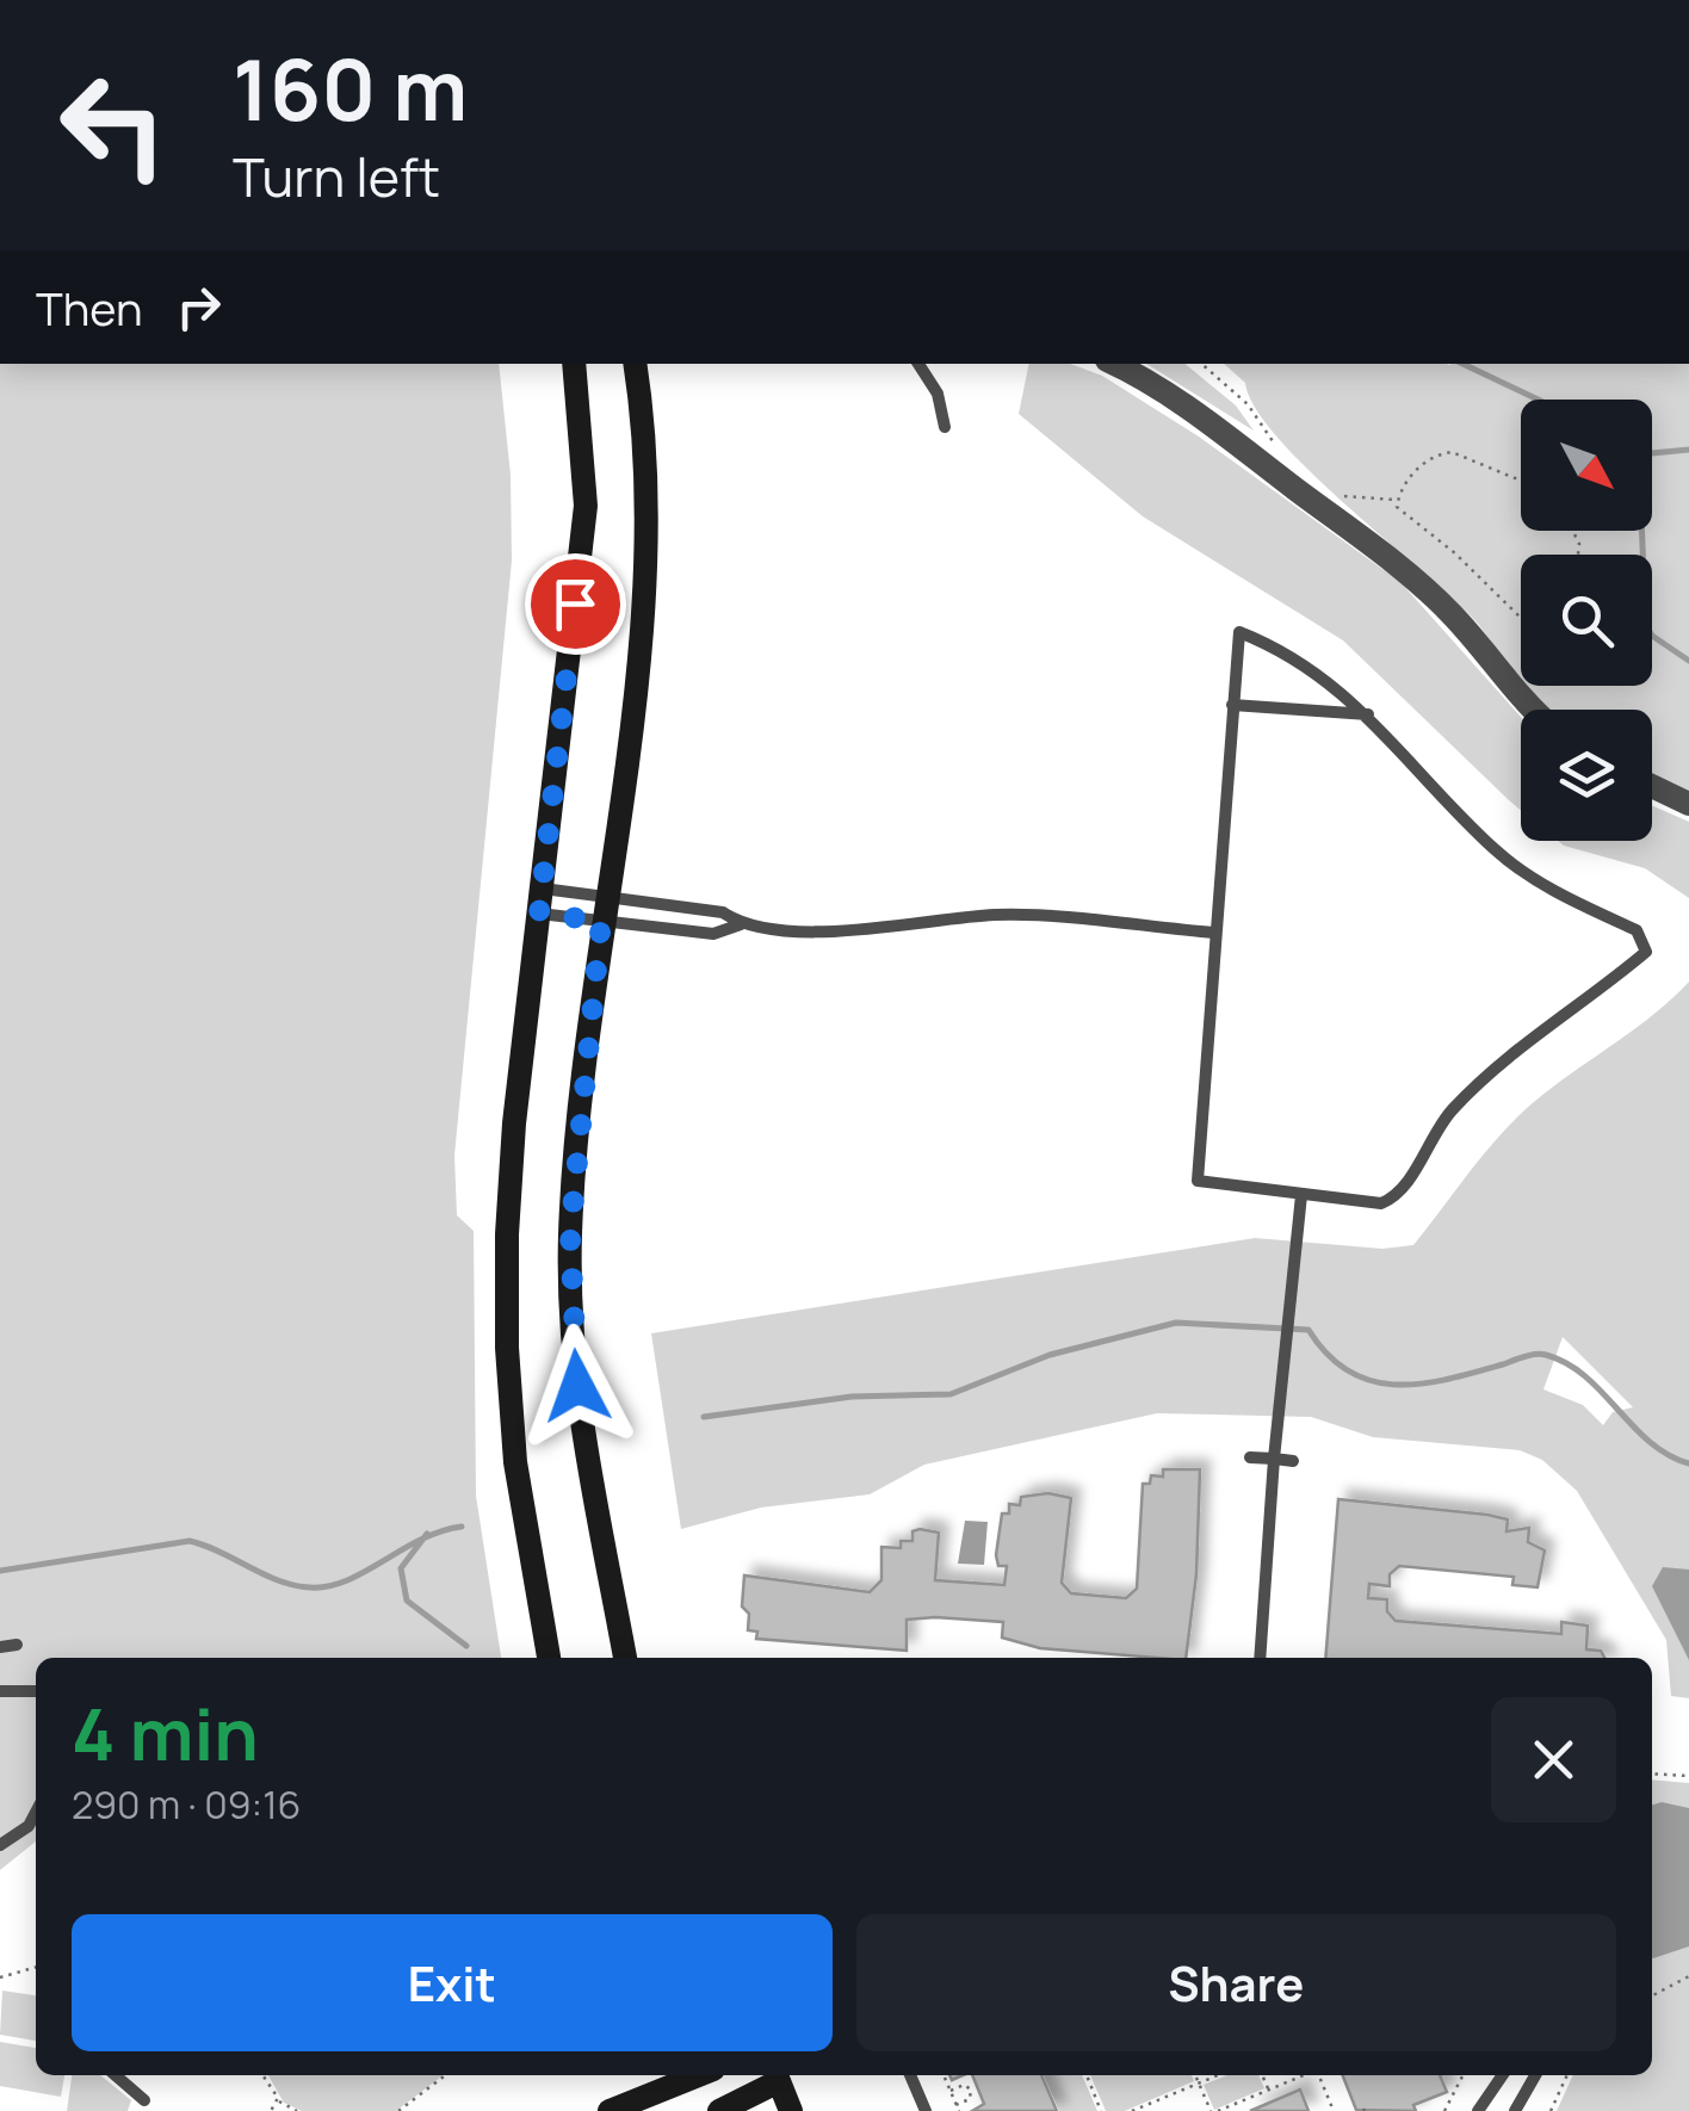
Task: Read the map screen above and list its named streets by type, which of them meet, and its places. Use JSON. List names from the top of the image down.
{
  "north": "bottom right",
  "page": {
    "turn": ["160 m", "Turn left"],
    "then": "Then",
    "heading": ["4 min", "290 m · 09:16"],
    "buttons": ["Exit", "Share"]
  }
}
